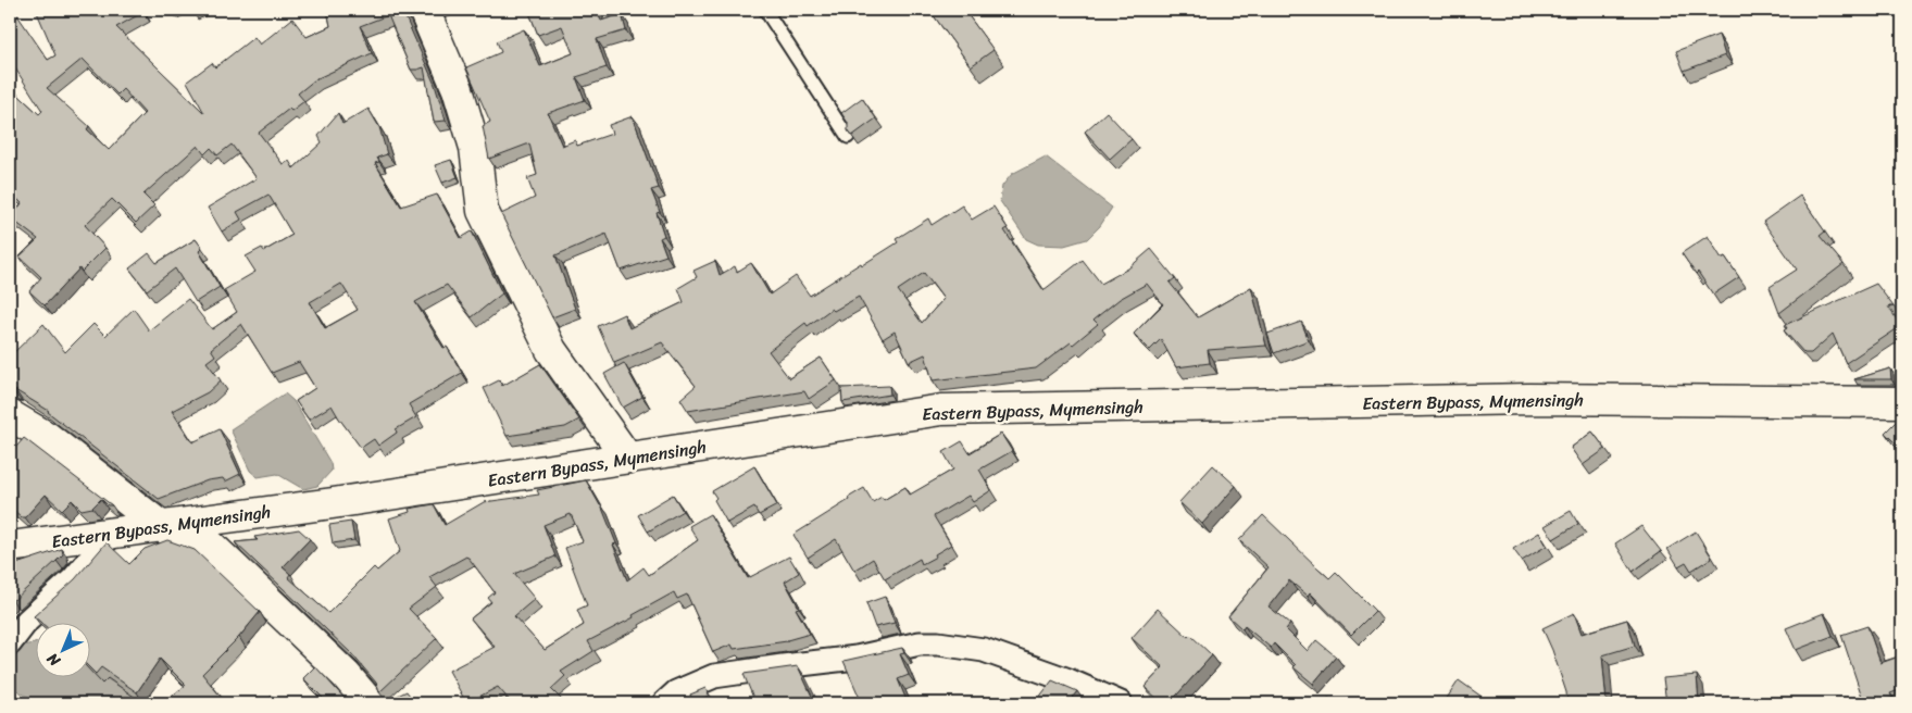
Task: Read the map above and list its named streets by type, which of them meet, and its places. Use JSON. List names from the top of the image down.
{
  "streets": {
    "main road": ["Eastern Bypass, Mymensingh"]
  },
  "north": "bottom left"
}
